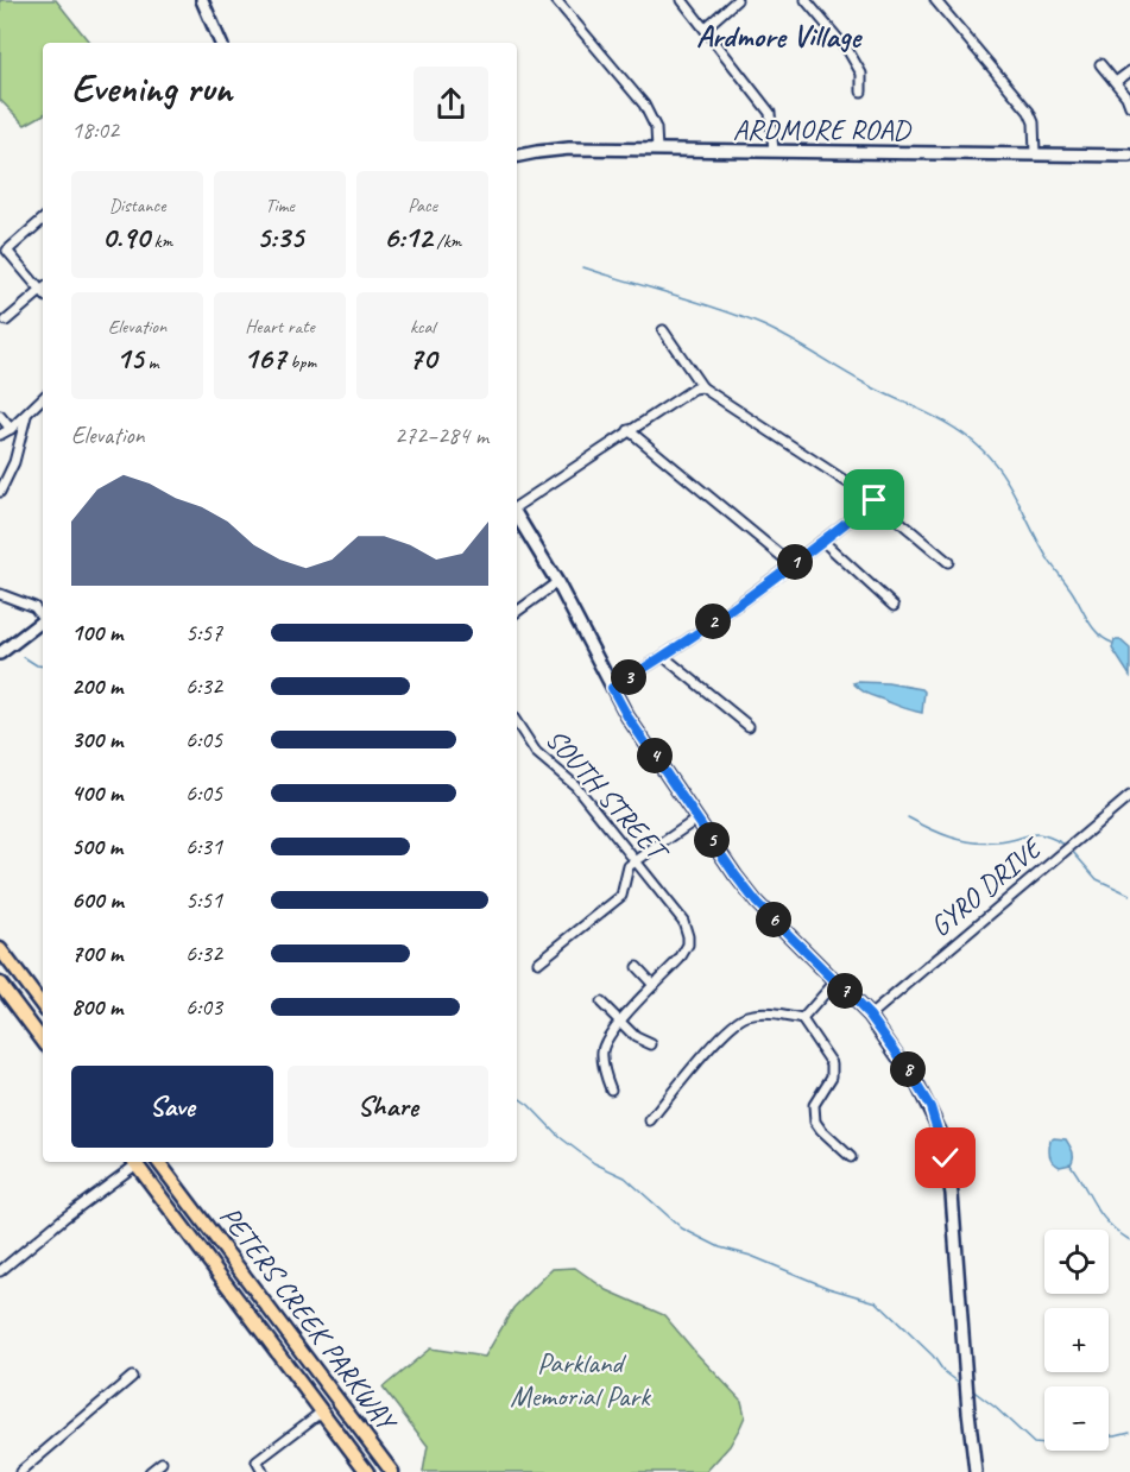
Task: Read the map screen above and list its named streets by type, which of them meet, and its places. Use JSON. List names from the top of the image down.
{
  "streets": {
    "main road": ["ARDMORE ROAD", "PETERS CREEK PARKWAY"],
    "street": ["SOUTH STREET", "GYRO DRIVE"]
  },
  "districts": ["Ardmore Village"],
  "parks": ["Parkland Memorial Park"],
  "page": {
    "heading": ["Evening run", "18:02"],
    "stats": [
      ["Distance", "0.90 km"],
      ["Time", "5:35"],
      ["Pace", "6:12 /km"],
      ["Elevation", "15 m"],
      ["Heart rate", "167 bpm"],
      ["kcal", "70"]
    ],
    "chart": ["Elevation", "272–284 m"],
    "pins": [
      "1",
      "2",
      "3",
      "4",
      "5",
      "6",
      "7",
      "8"
    ],
    "list": [
      {
        "name": "100 m",
        "note": "5:57"
      },
      {
        "name": "200 m",
        "note": "6:32"
      },
      {
        "name": "300 m",
        "note": "6:05"
      },
      {
        "name": "400 m",
        "note": "6:05"
      },
      {
        "name": "500 m",
        "note": "6:31"
      },
      {
        "name": "600 m",
        "note": "5:51"
      },
      {
        "name": "700 m",
        "note": "6:32"
      },
      {
        "name": "800 m",
        "note": "6:03"
      }
    ],
    "buttons": ["Save", "Share"],
    "map_buttons": ["+", "−"]
  }
}
